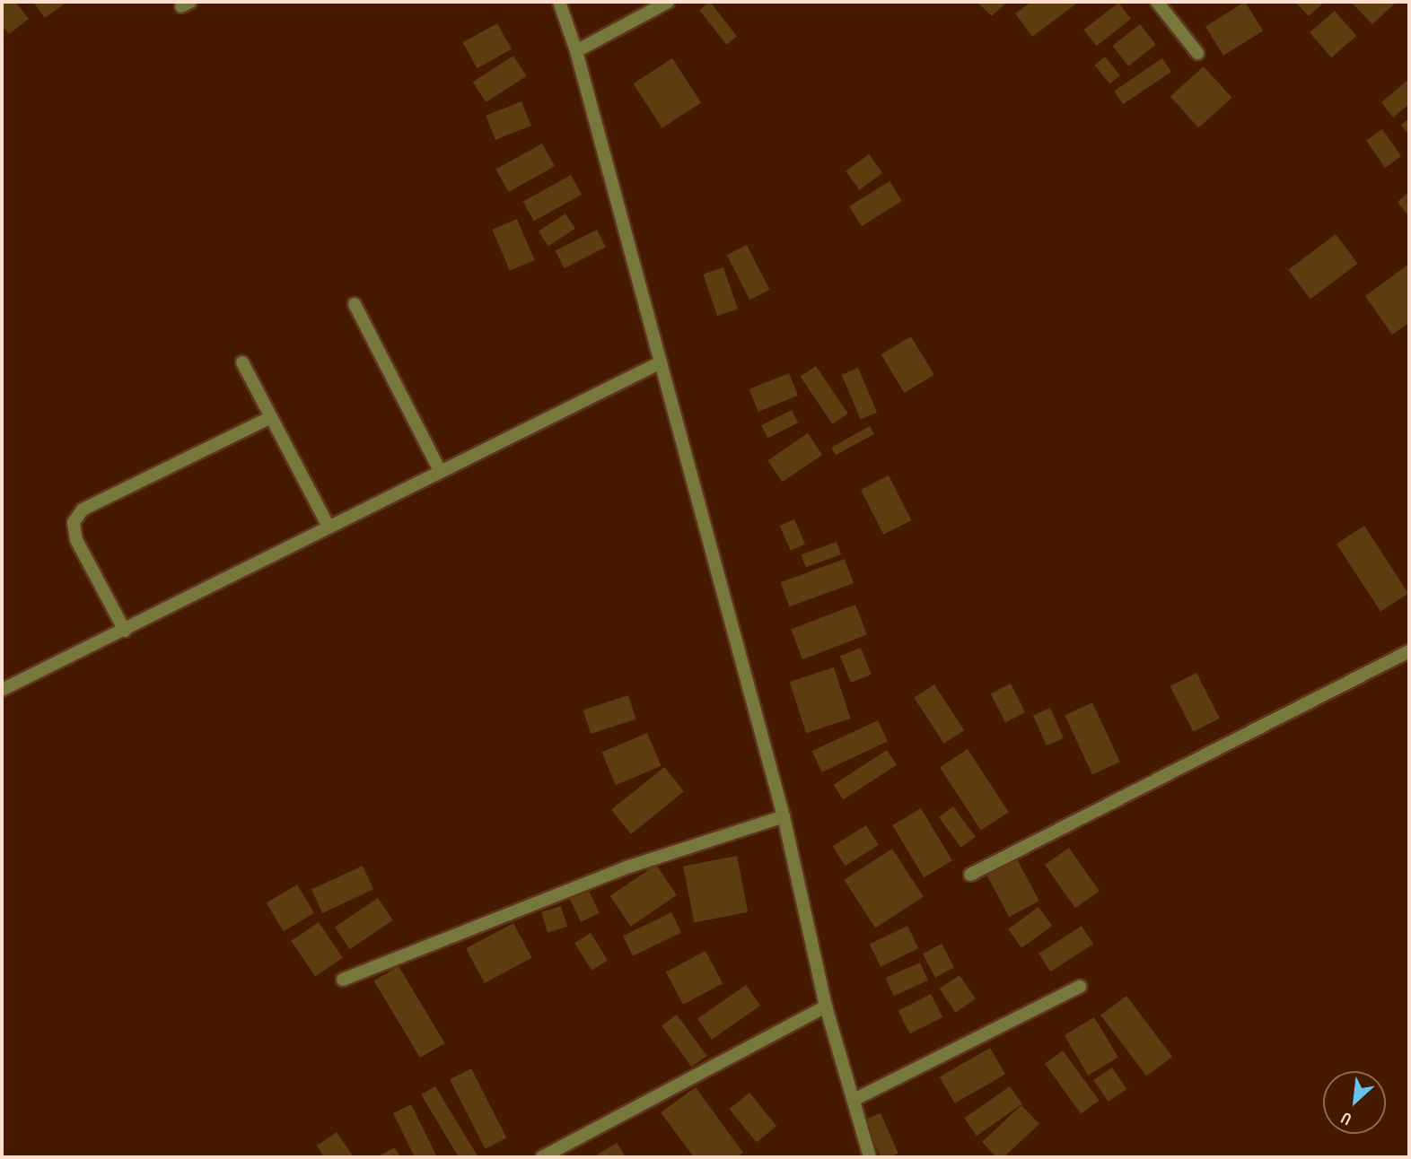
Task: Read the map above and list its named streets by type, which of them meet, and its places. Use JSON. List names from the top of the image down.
{
  "north": "bottom left"
}
